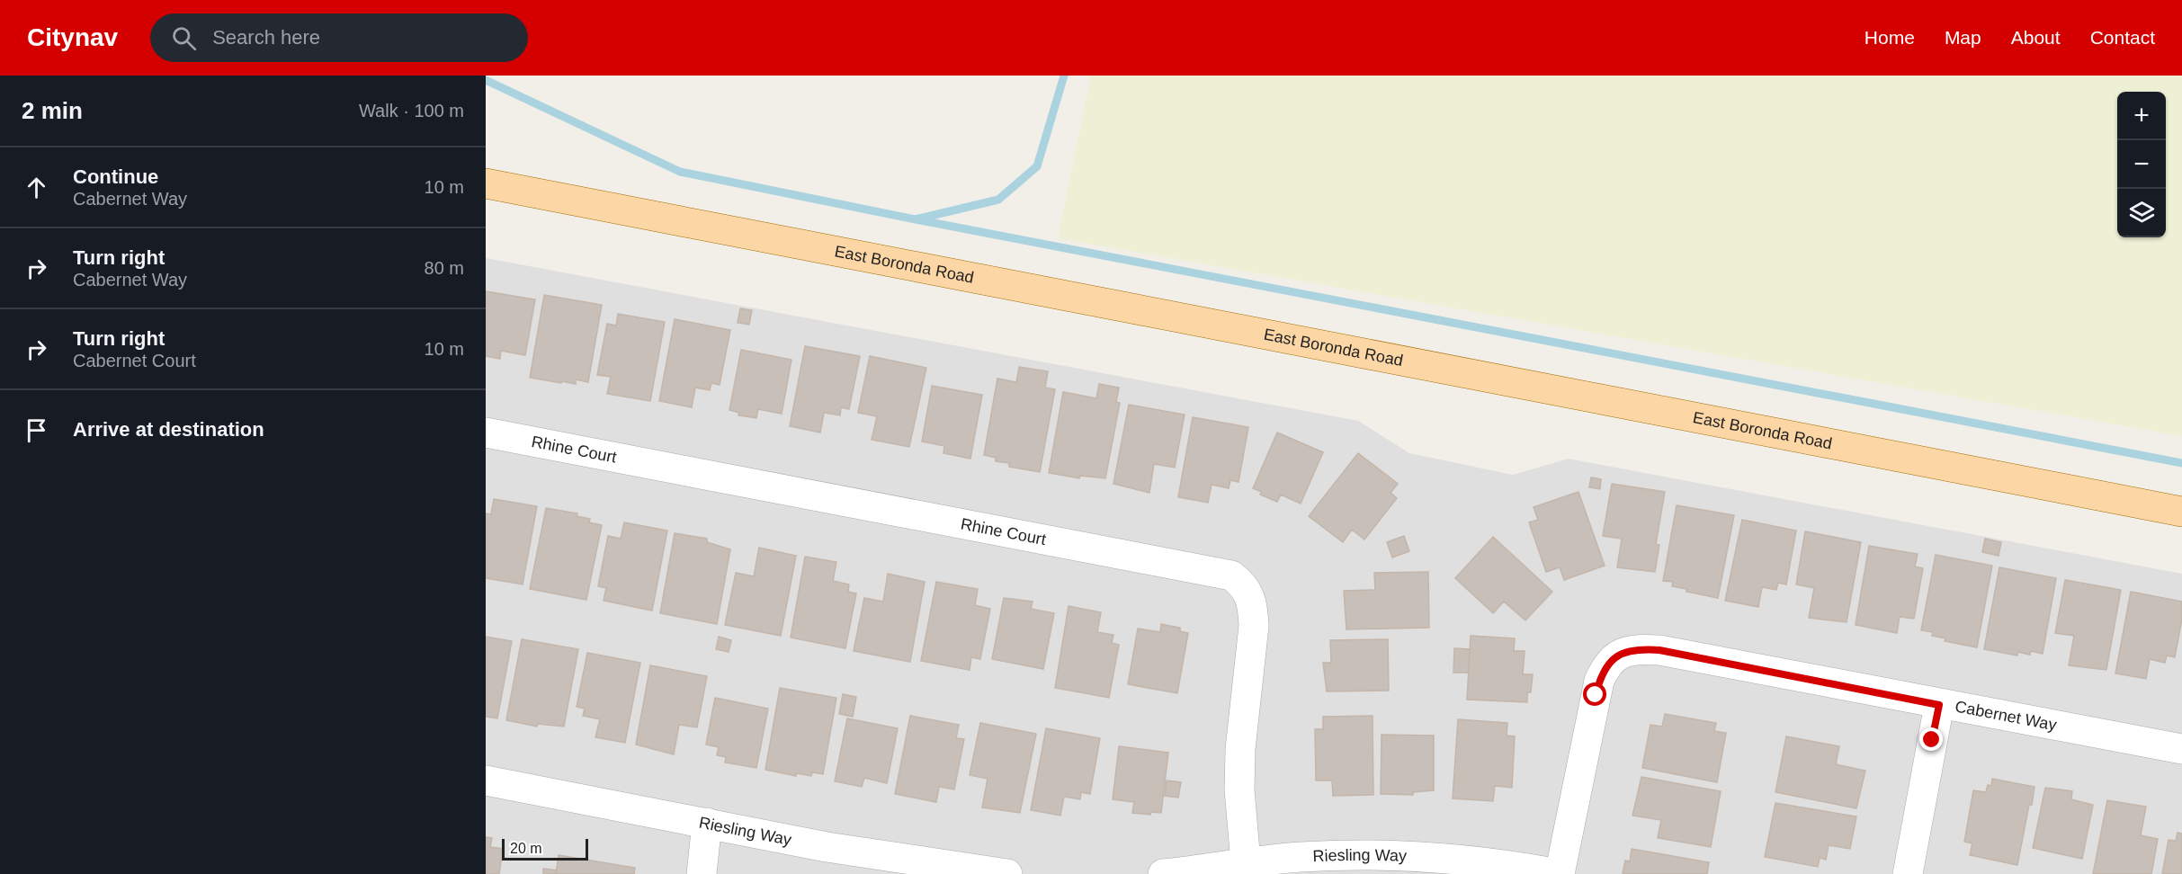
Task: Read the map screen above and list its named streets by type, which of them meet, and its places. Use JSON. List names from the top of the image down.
{
  "streets": {
    "main road": ["East Boronda Road"],
    "street": ["Rhine Court", "Cabernet Way", "Riesling Way"]
  },
  "crossings": [
    ["Rhine Court", "Riesling Way"],
    ["Cabernet Way", "Riesling Way"]
  ],
  "scale_bar": "20 m",
  "page": {
    "header": "Citynav",
    "search": "Search here",
    "nav": [
      "Home",
      "Map",
      "About",
      "Contact"
    ],
    "heading": ["2 min", "Walk · 100 m"],
    "map_buttons": ["+", "−"],
    "list": [
      ["Continue", "Cabernet Way", "10 m"],
      ["Turn right", "Cabernet Way", "80 m"],
      ["Turn right", "Cabernet Court", "10 m"],
      "Arrive at destination"
    ],
    "scale": "20 m"
  }
}
